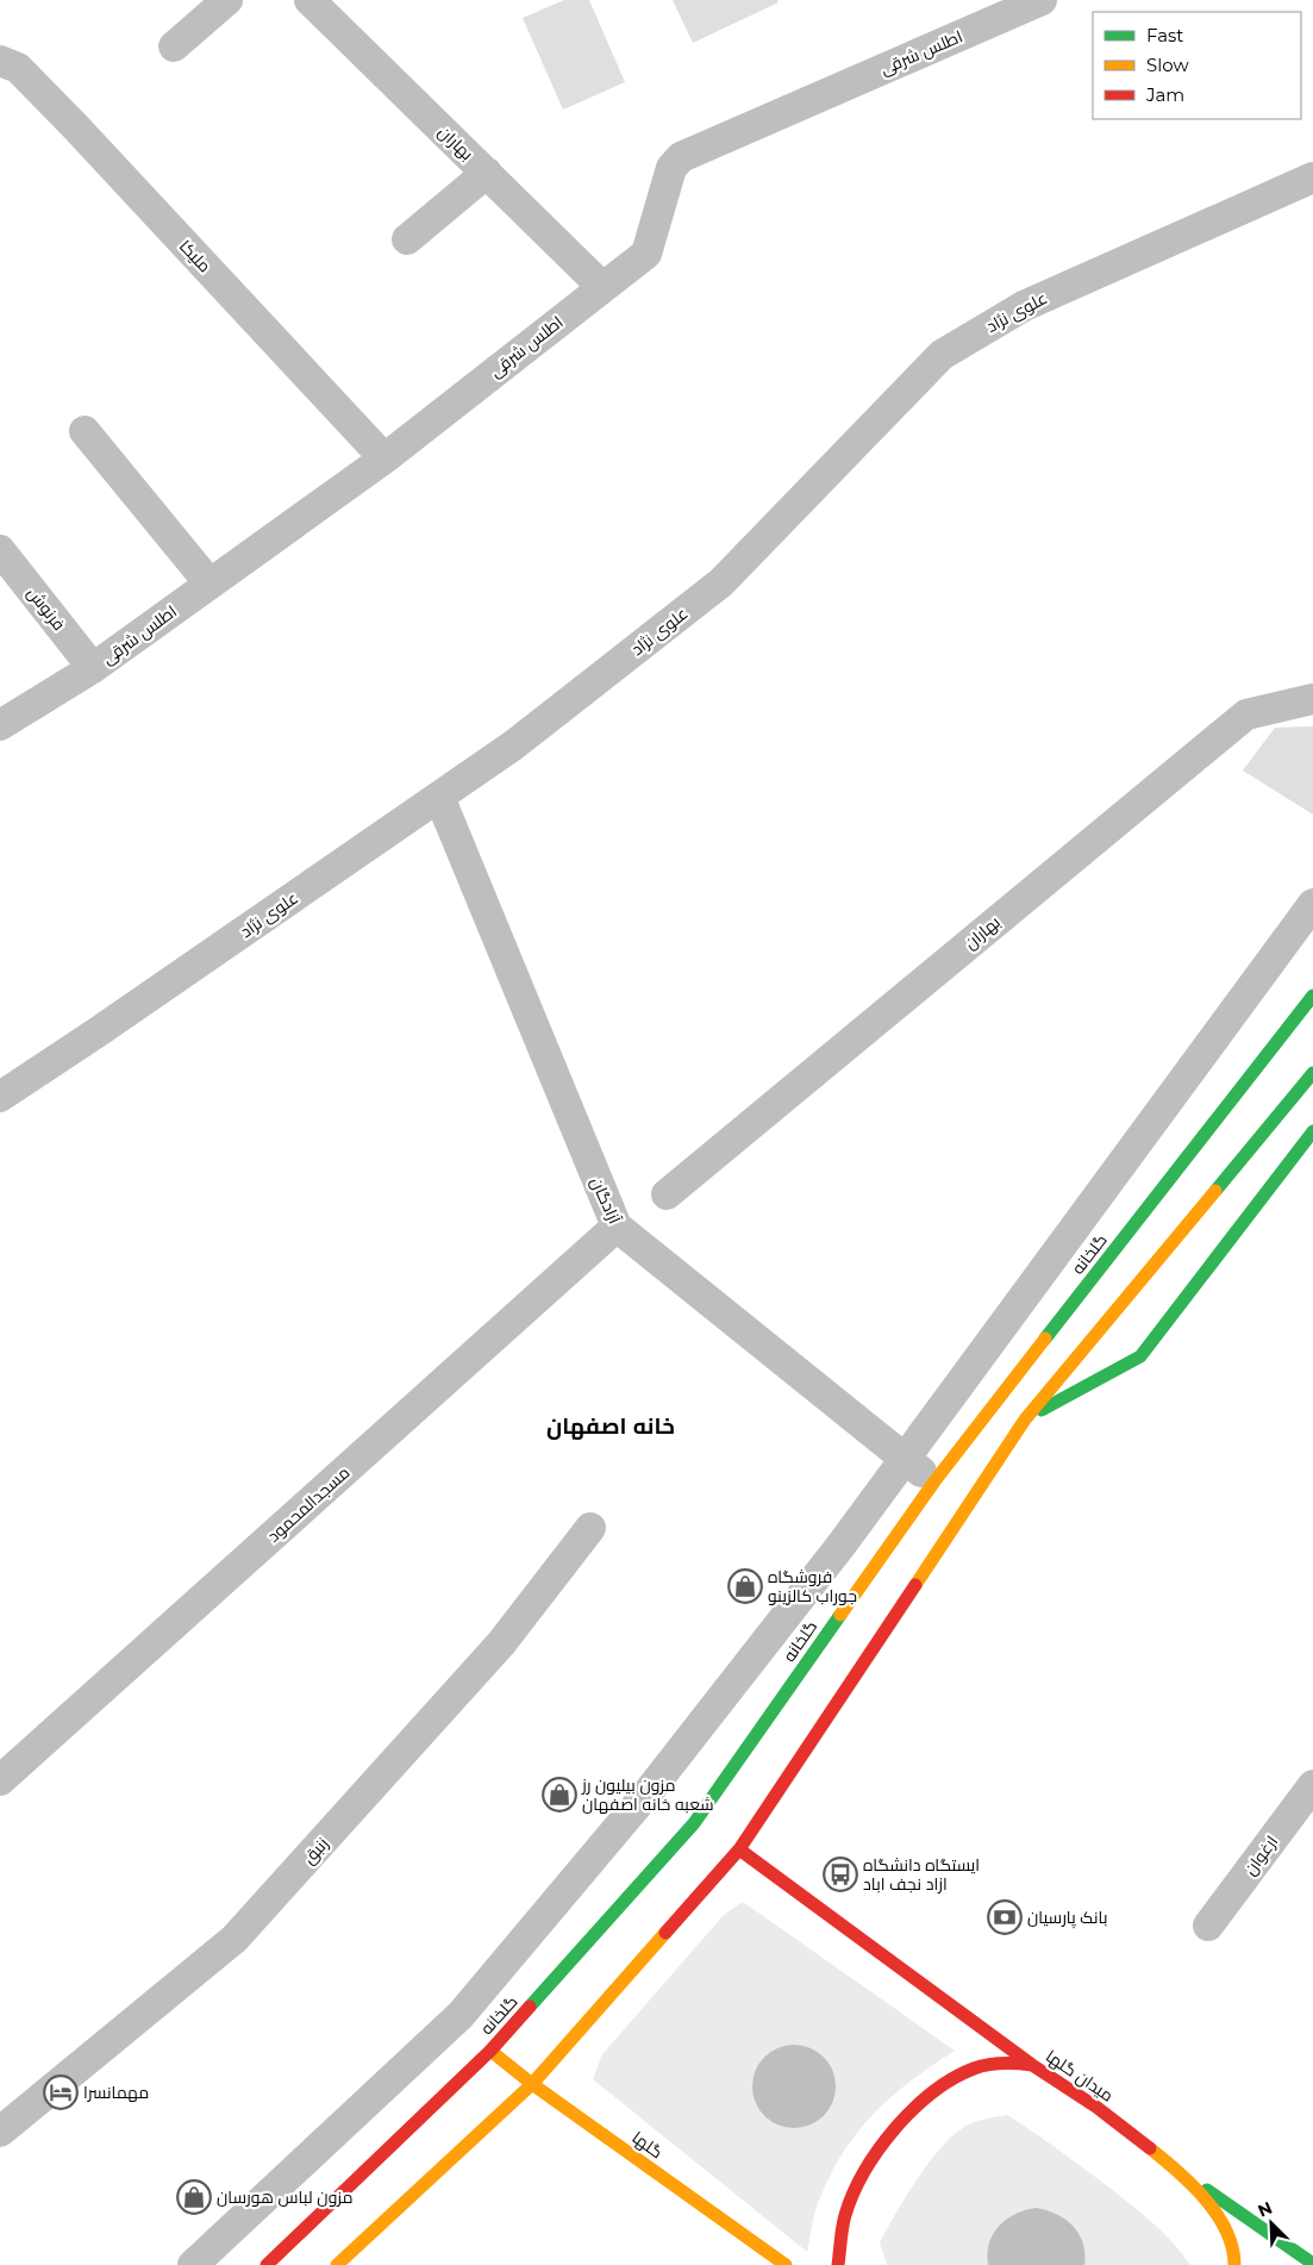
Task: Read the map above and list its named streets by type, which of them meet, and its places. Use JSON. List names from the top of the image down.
{
  "streets": {
    "main road": ["گلخانه", "میدان گلها", "گلها"],
    "street": [
      "اطلس شرقی",
      "بهاران",
      "ملیکا",
      "علوی نژاد",
      "فرنوش",
      "آزادگان",
      "مسجدالمحمود",
      "زنبق",
      "ارغوان"
    ]
  },
  "crossings": [
    ["اطلس شرقی", "بهاران"],
    ["اطلس شرقی", "ملیکا"],
    ["اطلس شرقی", "فرنوش"],
    ["علوی نژاد", "آزادگان"],
    ["آزادگان", "گلخانه"],
    ["آزادگان", "مسجدالمحمود"],
    ["گلخانه", "گلها"]
  ],
  "districts": ["خانه اصفهان"],
  "places": {
    "shop": ["فروشگاه جوراب کالزینو", "مزون بیلیون رز شعبه خانه اصفهان", "مزون لباس هورسان"],
    "bus stop": ["ایستگاه دانشگاه ازاد نجف اباد"],
    "bank": ["بانک پارسیان"],
    "hotel": ["مهمانسرا"]
  },
  "legend": ["Fast", "Slow", "Jam"],
  "north": "top left"
}
